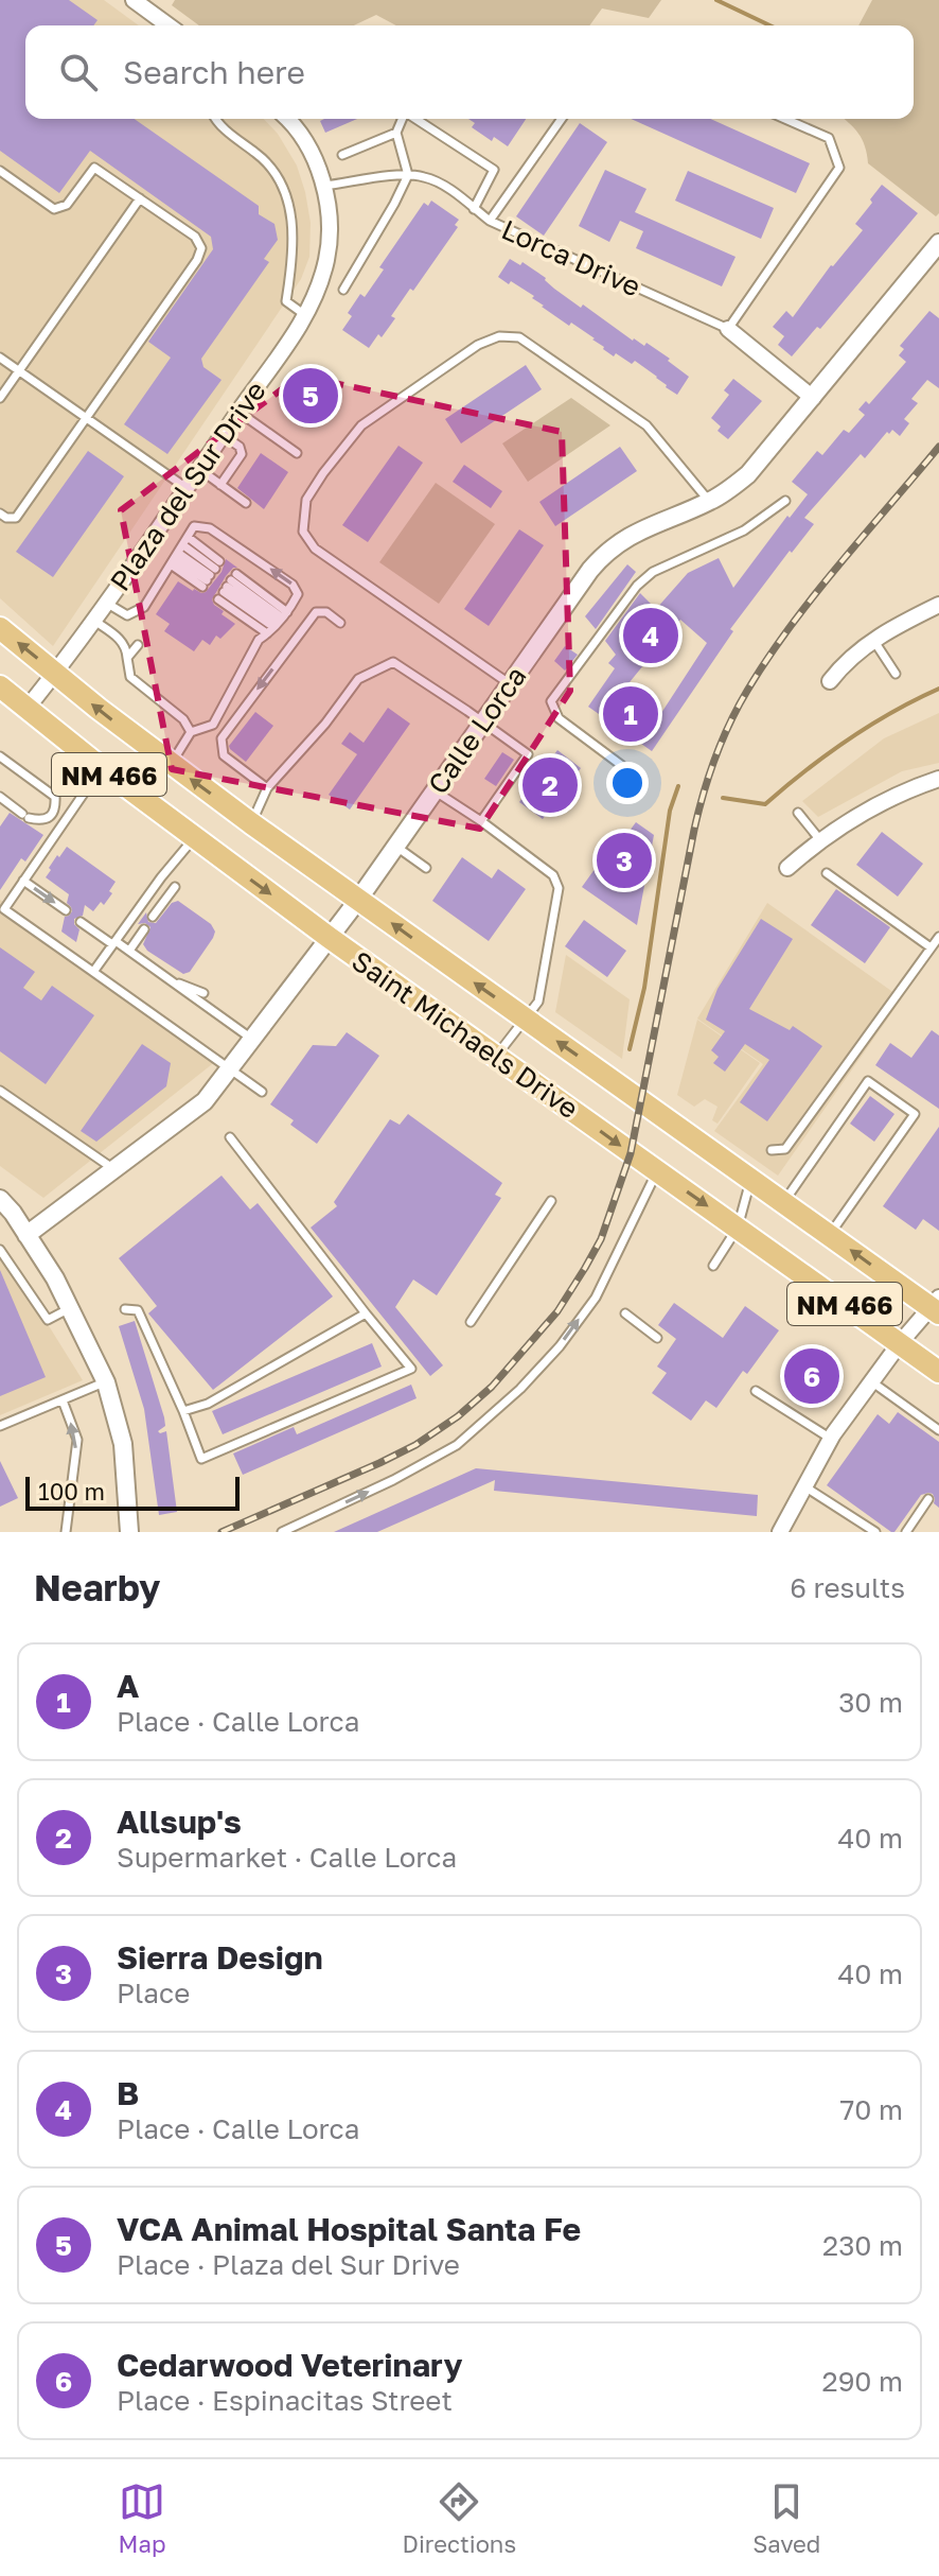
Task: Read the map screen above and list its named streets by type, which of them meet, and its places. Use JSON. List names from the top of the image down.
{
  "streets": {
    "main road": ["NM 466", "Saint Michaels Drive"],
    "street": ["Lorca Drive", "Plaza del Sur Drive", "Calle Lorca"]
  },
  "crossings": [
    ["Lorca Drive", "Calle Lorca"],
    ["Plaza del Sur Drive", "Saint Michaels Drive"],
    ["Calle Lorca", "Saint Michaels Drive"]
  ],
  "scale_bar": "100 m",
  "page": {
    "search": "Search here",
    "pins": [
      "5",
      "4",
      "1",
      "2",
      "3",
      "6"
    ],
    "scale": "100 m",
    "heading": ["Nearby", "6 results"],
    "list": [
      {
        "mark": "1",
        "name": "A",
        "note": "Place · Calle Lorca",
        "value": "30 m"
      },
      {
        "mark": "2",
        "name": "Allsup's",
        "note": "Supermarket · Calle Lorca",
        "value": "40 m"
      },
      {
        "mark": "3",
        "name": "Sierra Design",
        "note": "Place",
        "value": "40 m"
      },
      {
        "mark": "4",
        "name": "B",
        "note": "Place · Calle Lorca",
        "value": "70 m"
      },
      {
        "mark": "5",
        "name": "VCA Animal Hospital Santa Fe",
        "note": "Place · Plaza del Sur Drive",
        "value": "230 m"
      },
      {
        "mark": "6",
        "name": "Cedarwood Veterinary",
        "note": "Place · Espinacitas Street",
        "value": "290 m"
      }
    ],
    "nav": ["Map", "Directions", "Saved"]
  }
}
